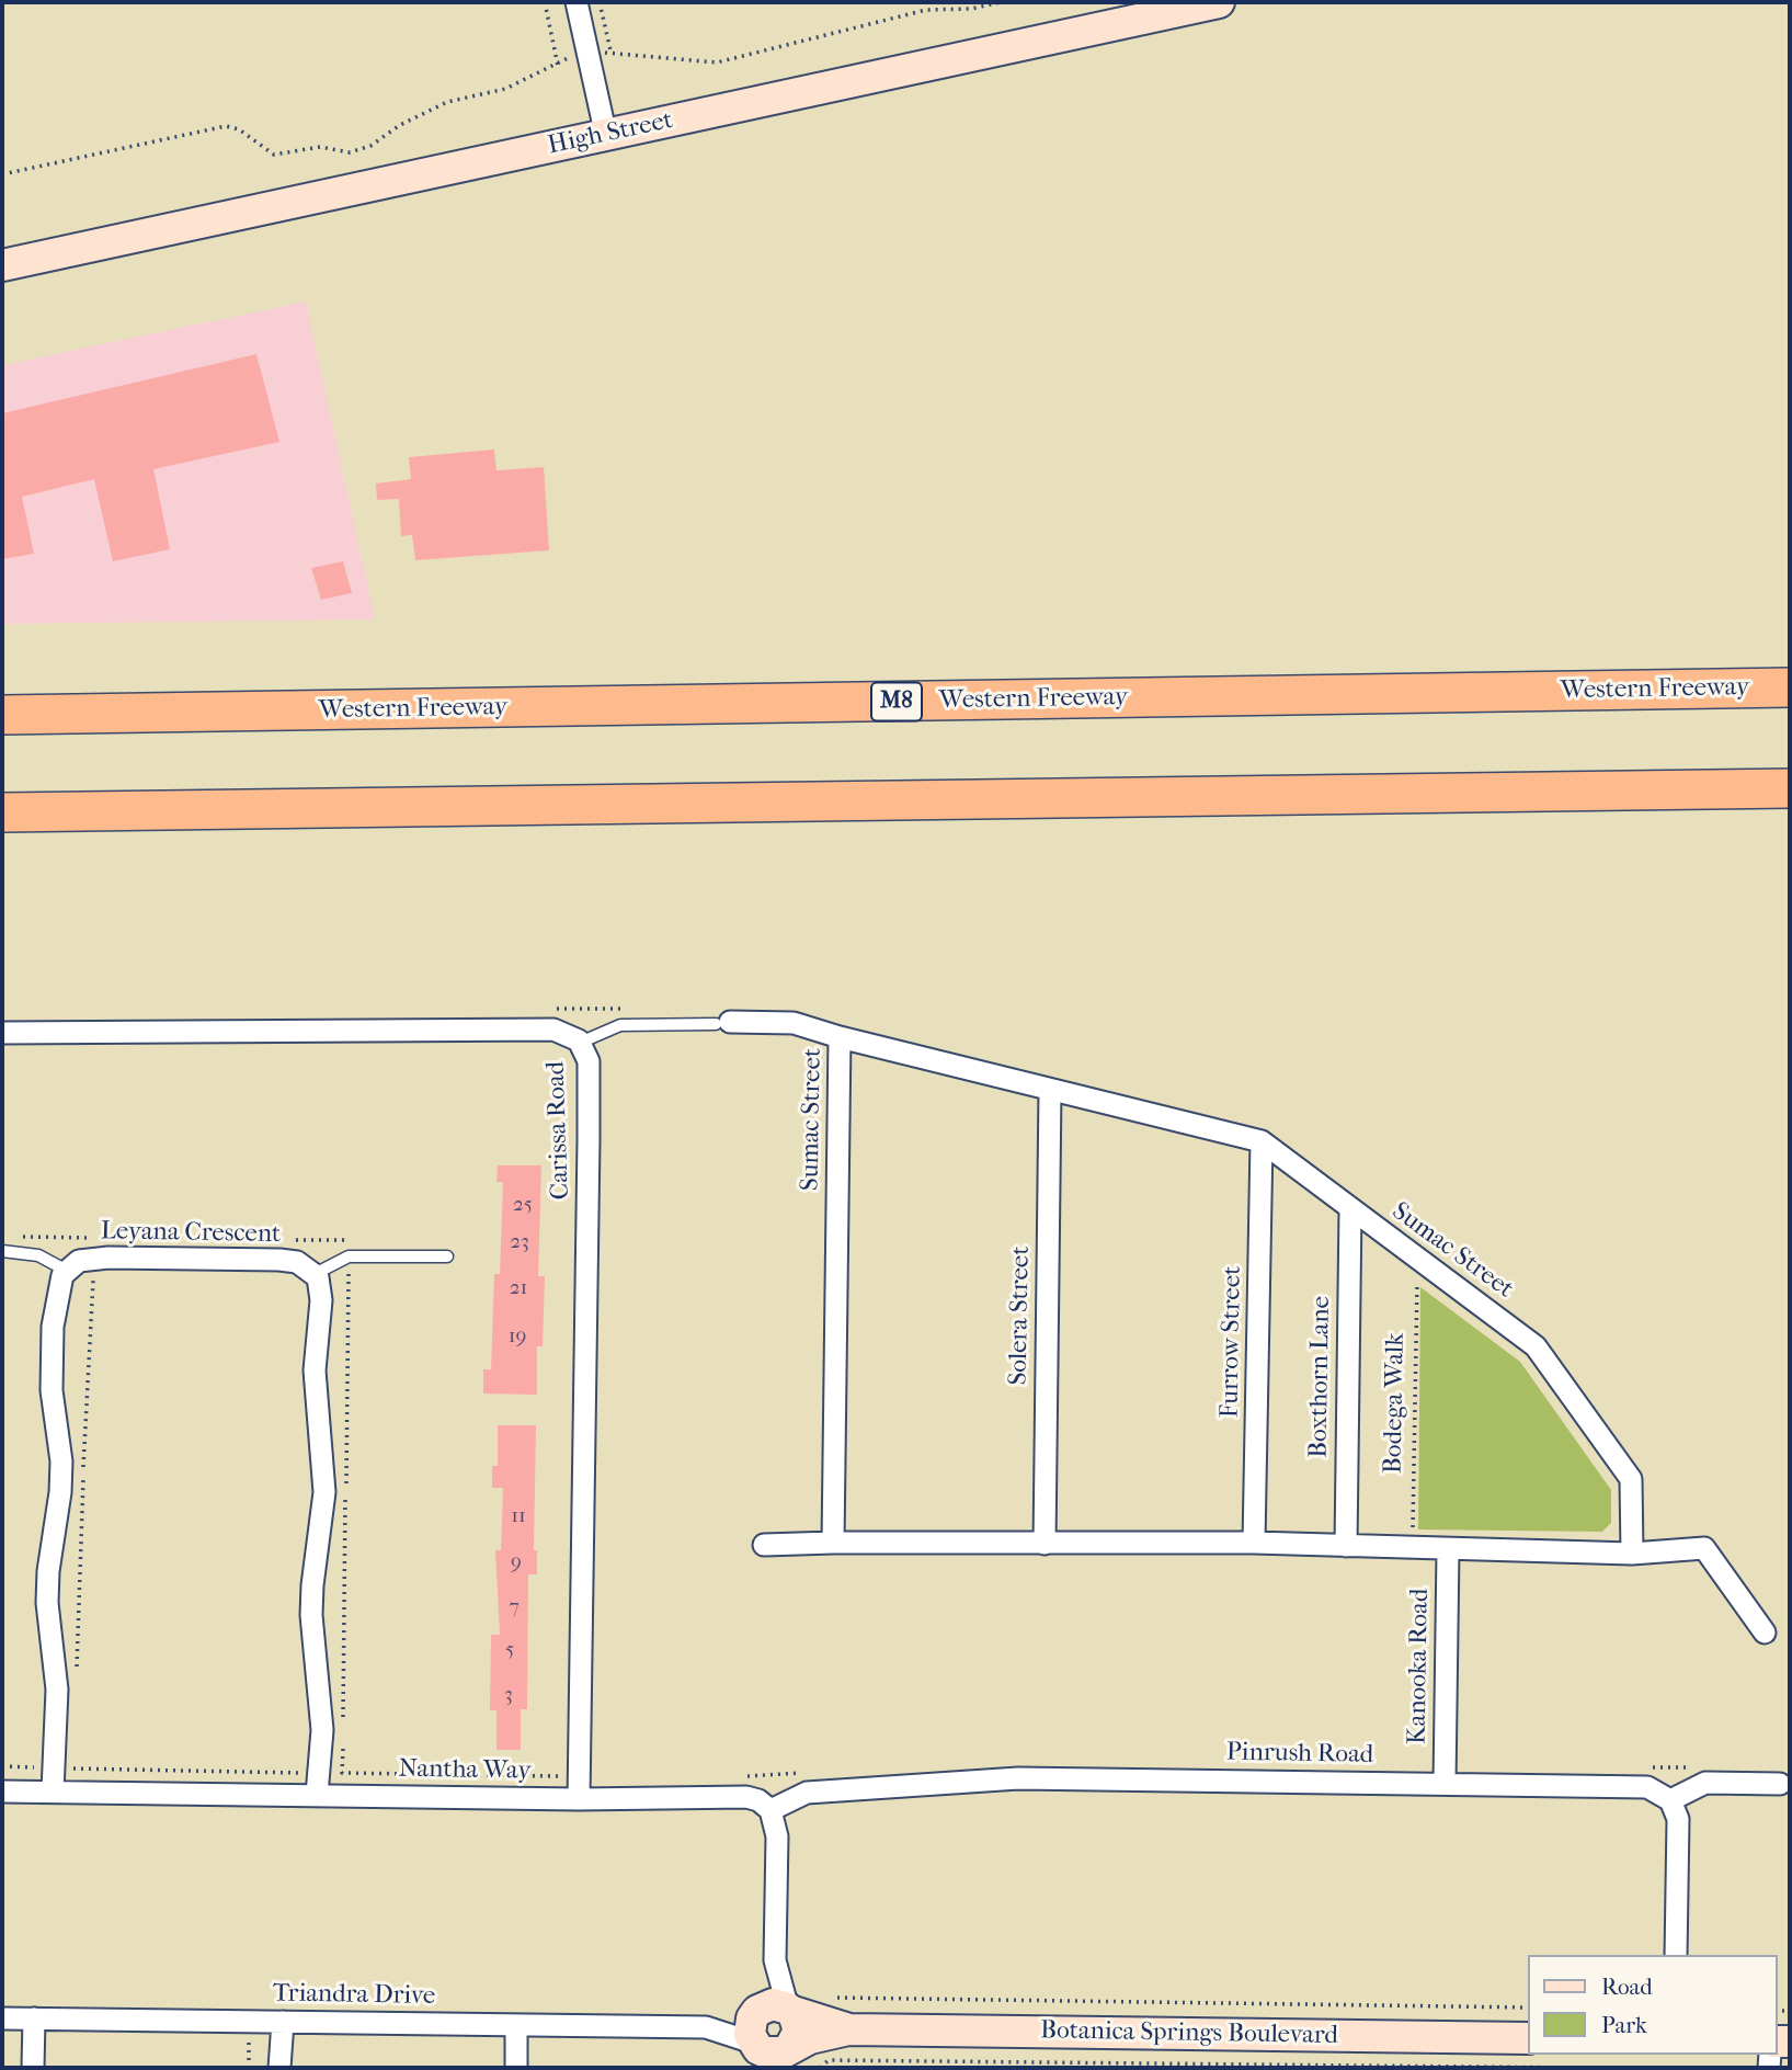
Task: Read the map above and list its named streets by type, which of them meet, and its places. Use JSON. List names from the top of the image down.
{
  "streets": {
    "highway": ["Western Freeway", "M8"],
    "main road": ["High Street", "Botanica Springs Boulevard"],
    "street": [
      "Sumac Street",
      "Carissa Road",
      "Leyana Crescent",
      "Solera Street",
      "Furrow Street",
      "Boxthorn Lane",
      "Kanooka Road",
      "Pinrush Road",
      "Nantha Way",
      "Triandra Drive"
    ],
    "path": ["Bodega Walk"]
  },
  "crossings": [
    ["Sumac Street", "Solera Street"],
    ["Sumac Street", "Furrow Street"],
    ["Sumac Street", "Boxthorn Lane"],
    ["Sumac Street", "Bodega Walk"],
    ["Carissa Road", "Nantha Way"],
    ["Kanooka Road", "Pinrush Road"],
    ["Pinrush Road", "Nantha Way"],
    ["Triandra Drive", "Botanica Springs Boulevard"]
  ],
  "house_numbers": [
    "25",
    "23",
    "21",
    "19",
    "11",
    "9",
    "7",
    "5",
    "3"
  ],
  "legend": ["Road", "Park"]
}
